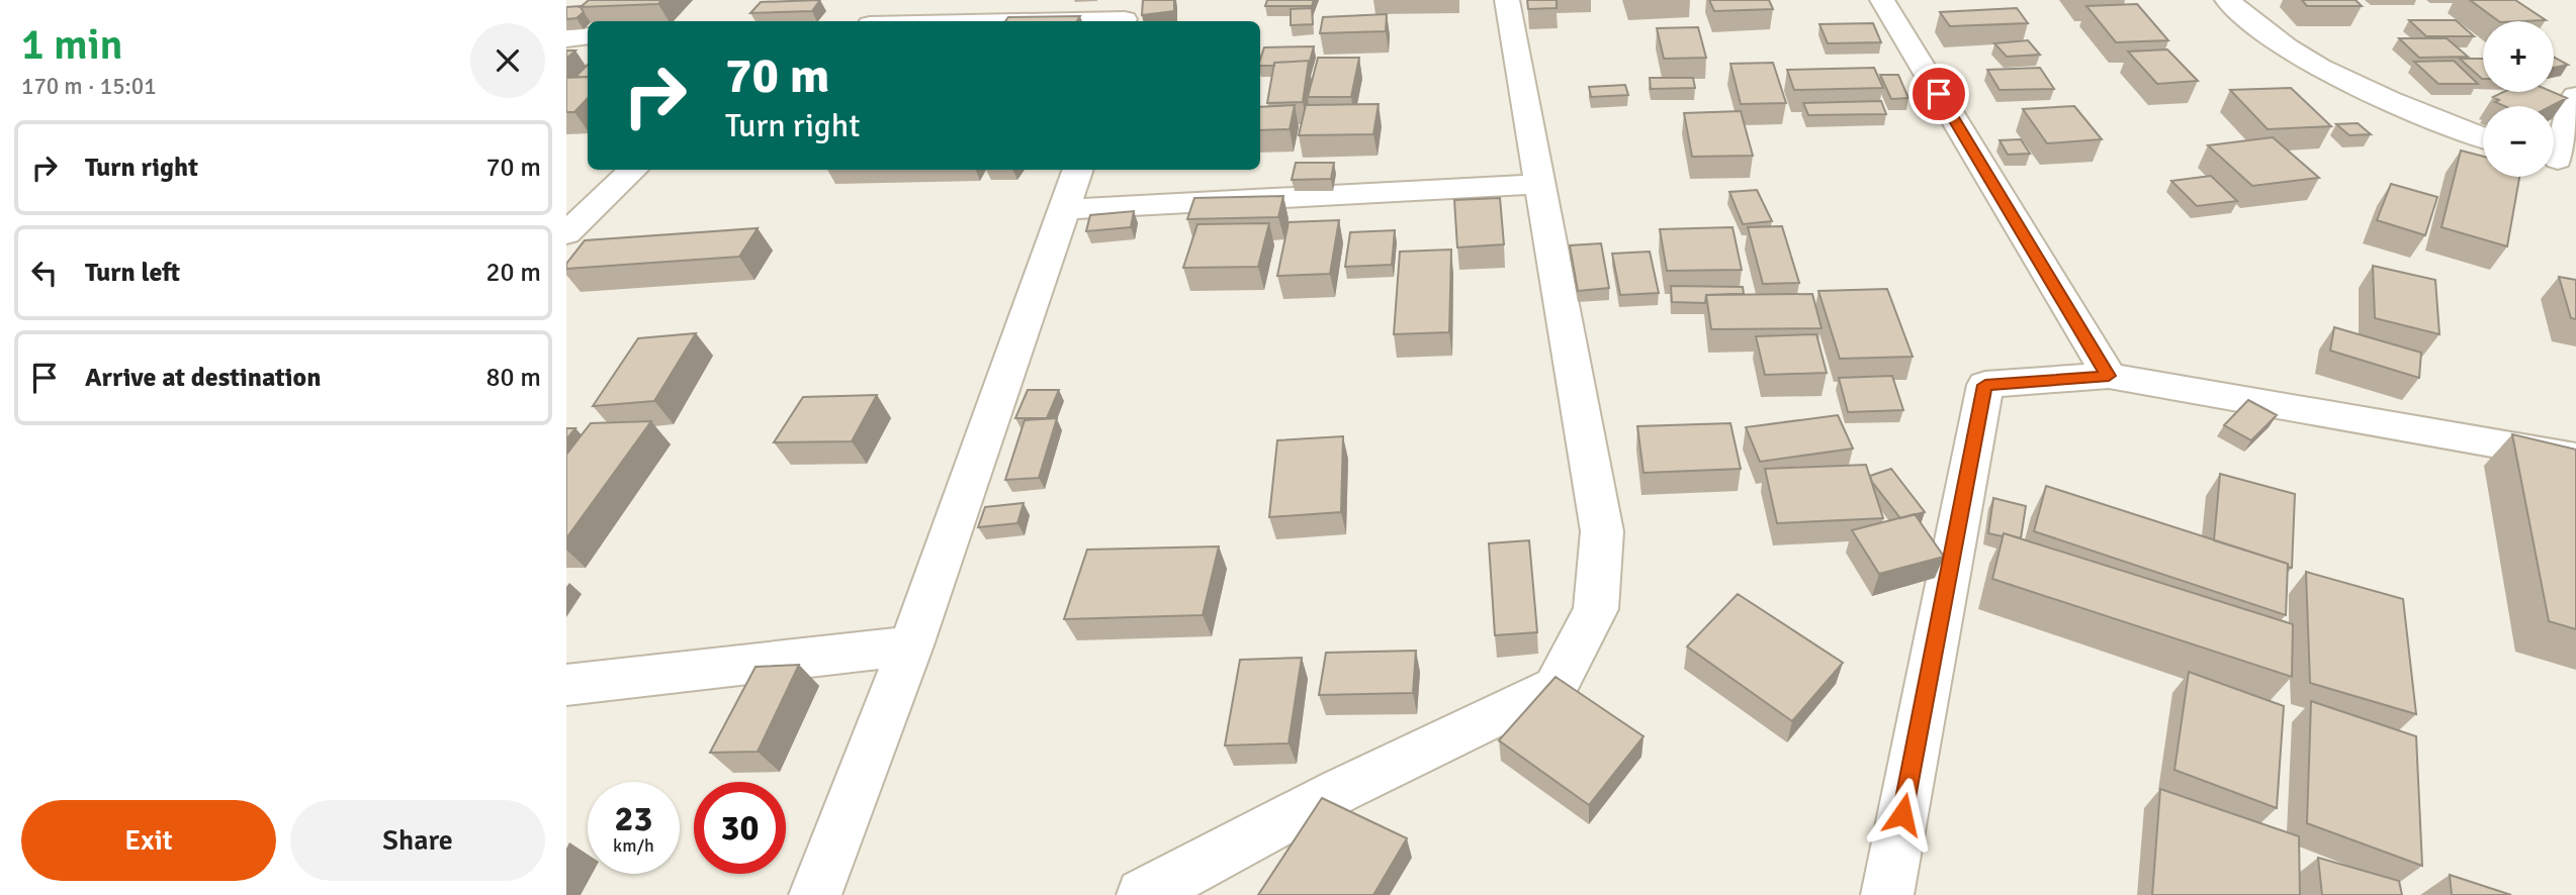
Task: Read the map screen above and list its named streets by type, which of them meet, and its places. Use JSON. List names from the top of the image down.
{
  "page": {
    "heading": ["1 min", "170 m · 15:01"],
    "map_buttons": ["+", "−"],
    "turn": ["70 m", "Turn right"],
    "list": [
      {
        "name": "Turn right",
        "value": "70 m"
      },
      {
        "name": "Turn left",
        "value": "20 m"
      },
      {
        "name": "Arrive at destination",
        "value": "80 m"
      }
    ],
    "speed": "23 km/h",
    "limit": "30",
    "buttons": ["Exit", "Share"]
  }
}
